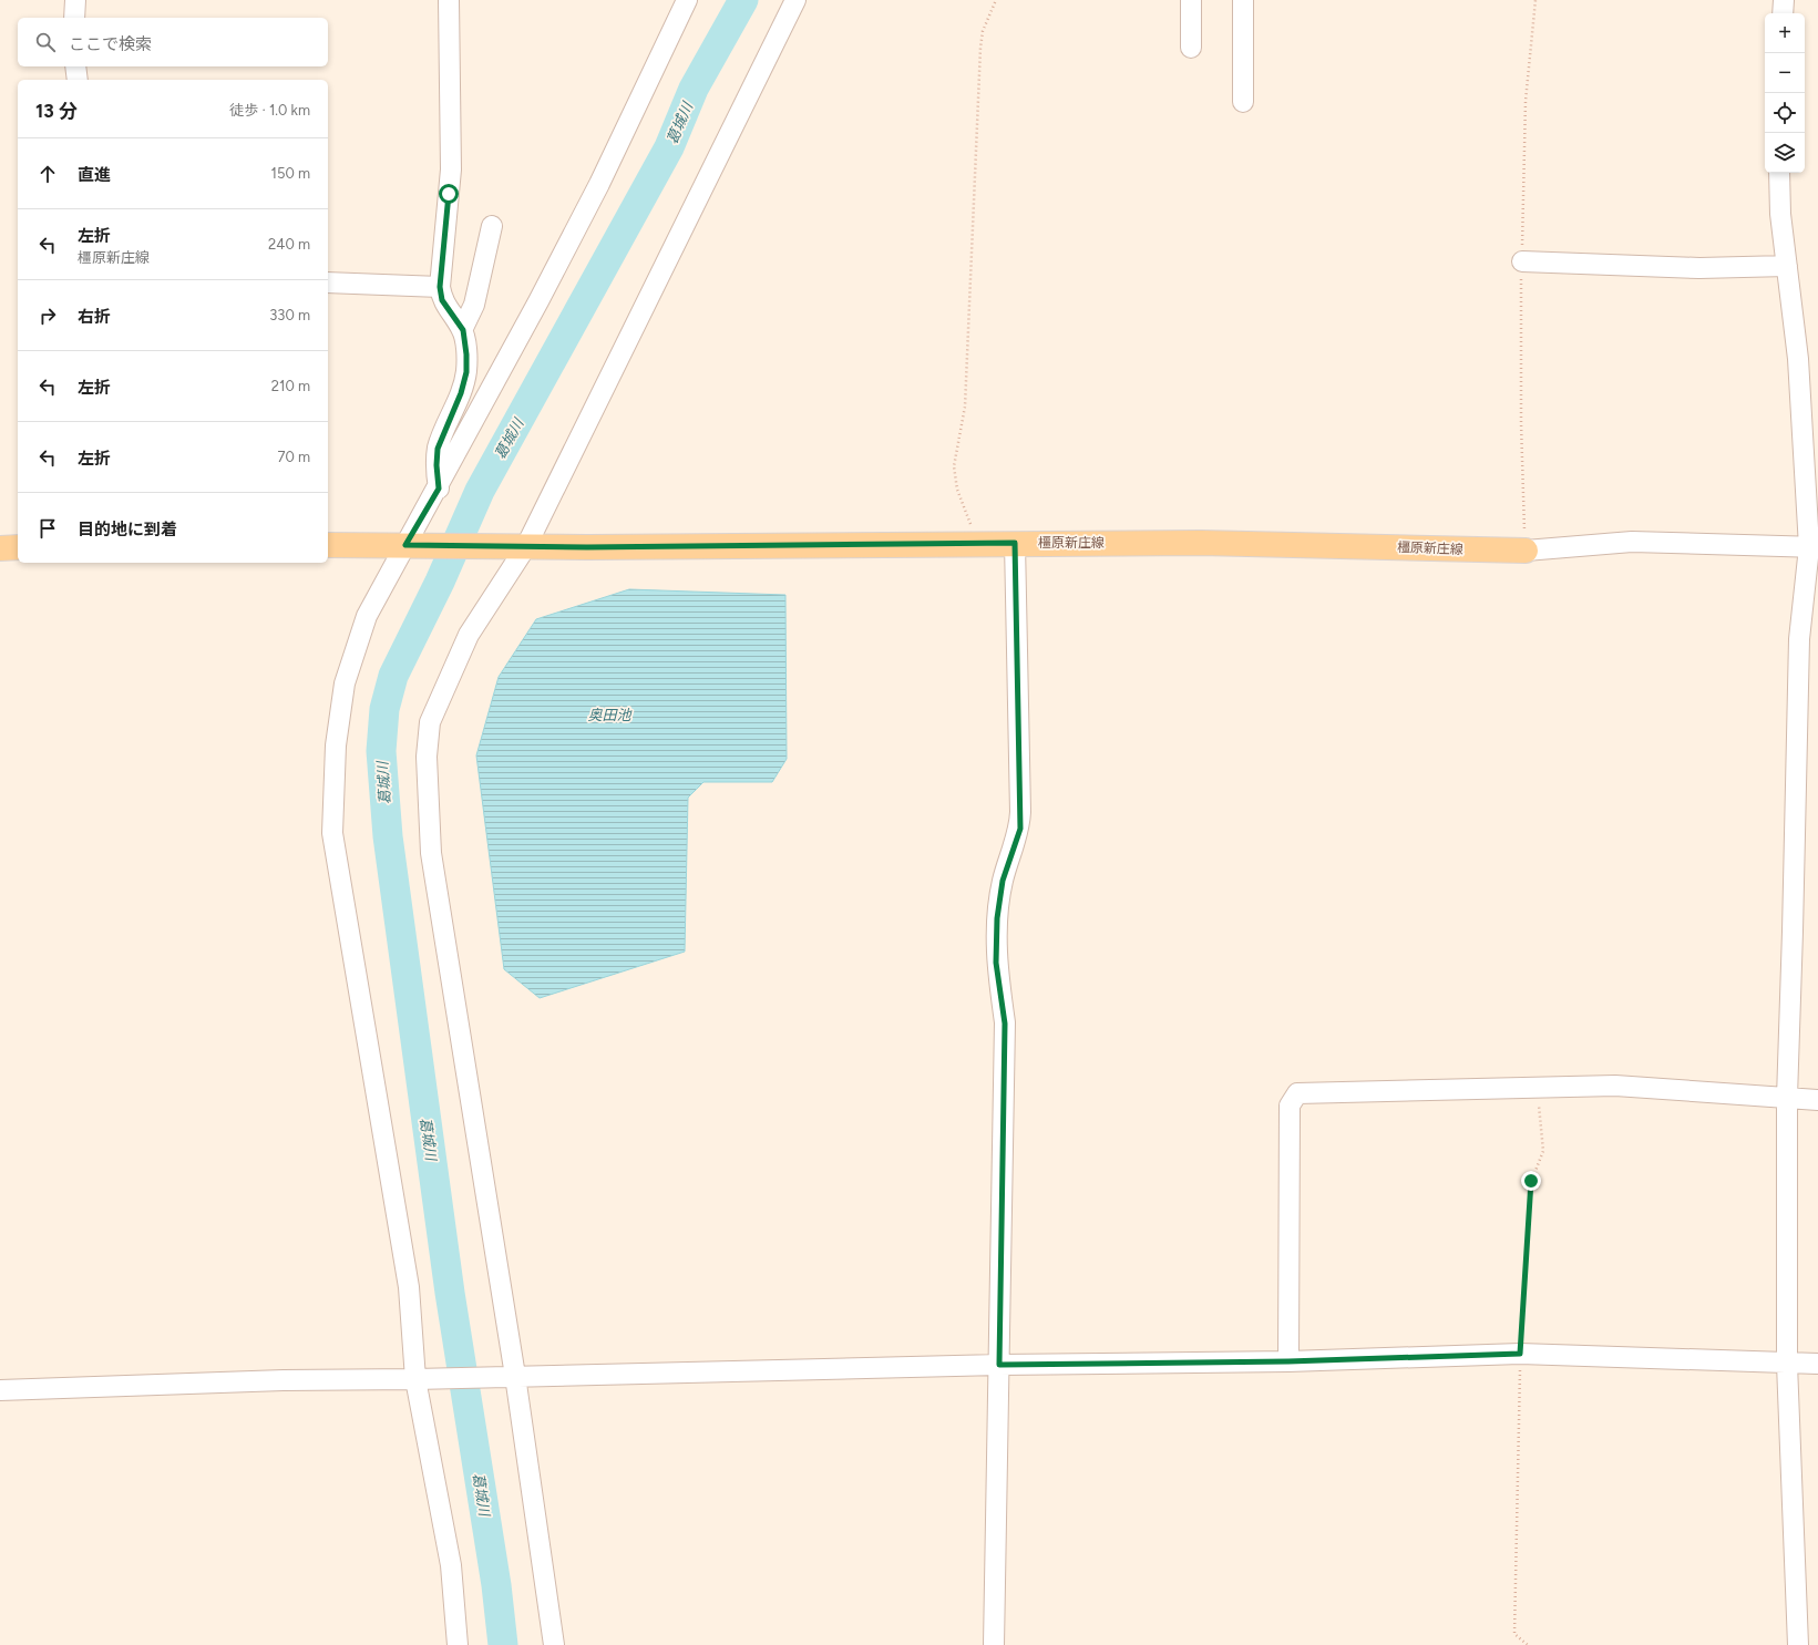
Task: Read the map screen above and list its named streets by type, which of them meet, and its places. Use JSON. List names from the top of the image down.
{
  "streets": {
    "main road": ["橿原新庄線"]
  },
  "water": ["葛城川", "奥田池"],
  "page": {
    "map_buttons": ["+", "−"],
    "search": "ここで検索",
    "heading": ["13 分", "徒歩 · 1.0 km"],
    "list": [
      ["直進", "150 m"],
      ["左折", "橿原新庄線", "240 m"],
      ["右折", "330 m"],
      ["左折", "210 m"],
      ["左折", "70 m"],
      "目的地に到着"
    ]
  }
}
